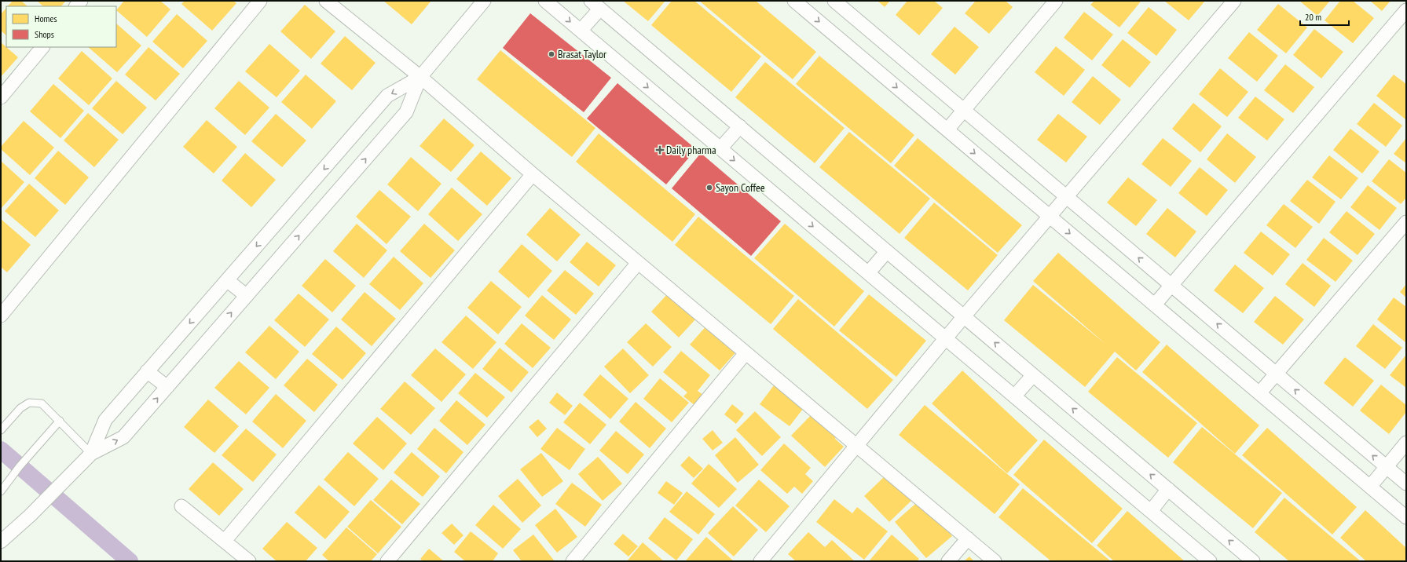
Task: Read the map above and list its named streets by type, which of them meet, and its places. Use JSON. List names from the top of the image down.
{
  "places": {
    "other": ["Brasat Taylor", "Sayon Coffee"],
    "health": ["Daily pharma"]
  },
  "legend": ["Homes", "Shops"],
  "scale_bar": "20 m"
}
